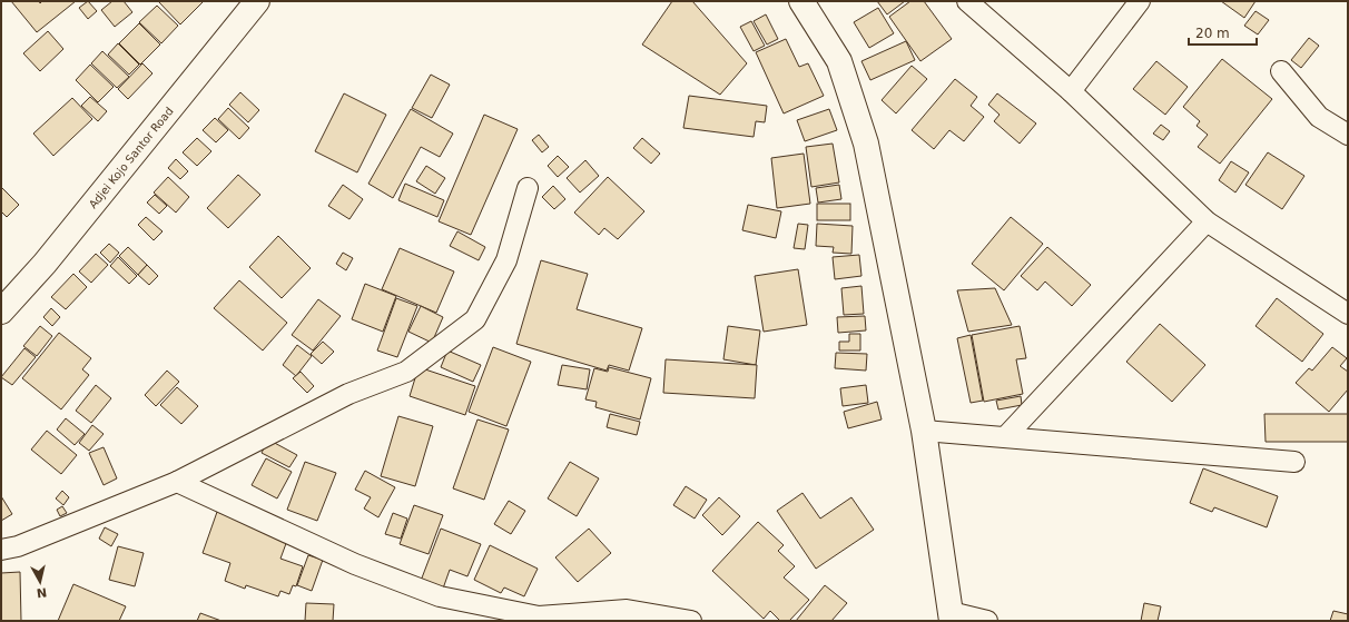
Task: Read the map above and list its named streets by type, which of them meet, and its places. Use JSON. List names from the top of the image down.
{
  "streets": {
    "street": ["Adjei Kojo Santor Road"]
  },
  "scale_bar": "20 m",
  "north": "bottom"
}
